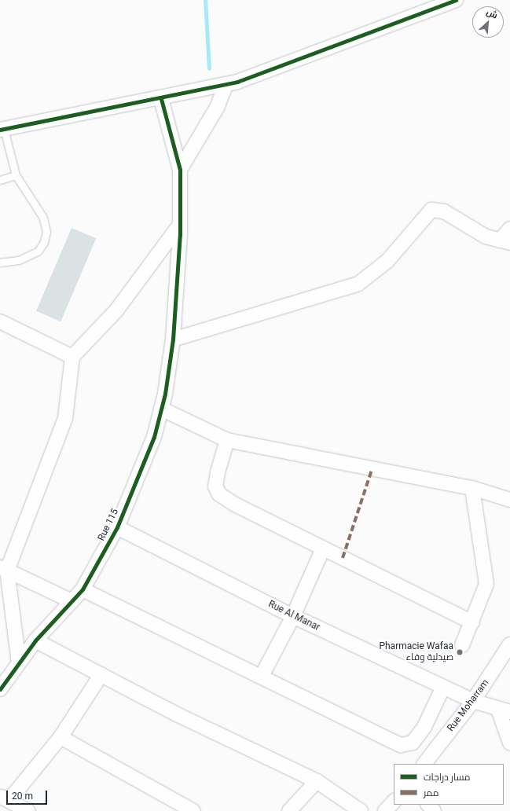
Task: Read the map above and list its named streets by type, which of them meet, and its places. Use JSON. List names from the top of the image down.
{
  "streets": {
    "street": ["Rue 115", "Rue Al Manar", "Rue Moharram"]
  },
  "crossings": [
    ["Rue 115", "Rue Al Manar"],
    ["Rue Al Manar", "Rue Moharram"]
  ],
  "places": ["Pharmacie Wafaa صيدلية وفاء"],
  "legend": ["مسار دراجات", "ممر"],
  "scale_bar": "20 m",
  "north": "top right"
}
